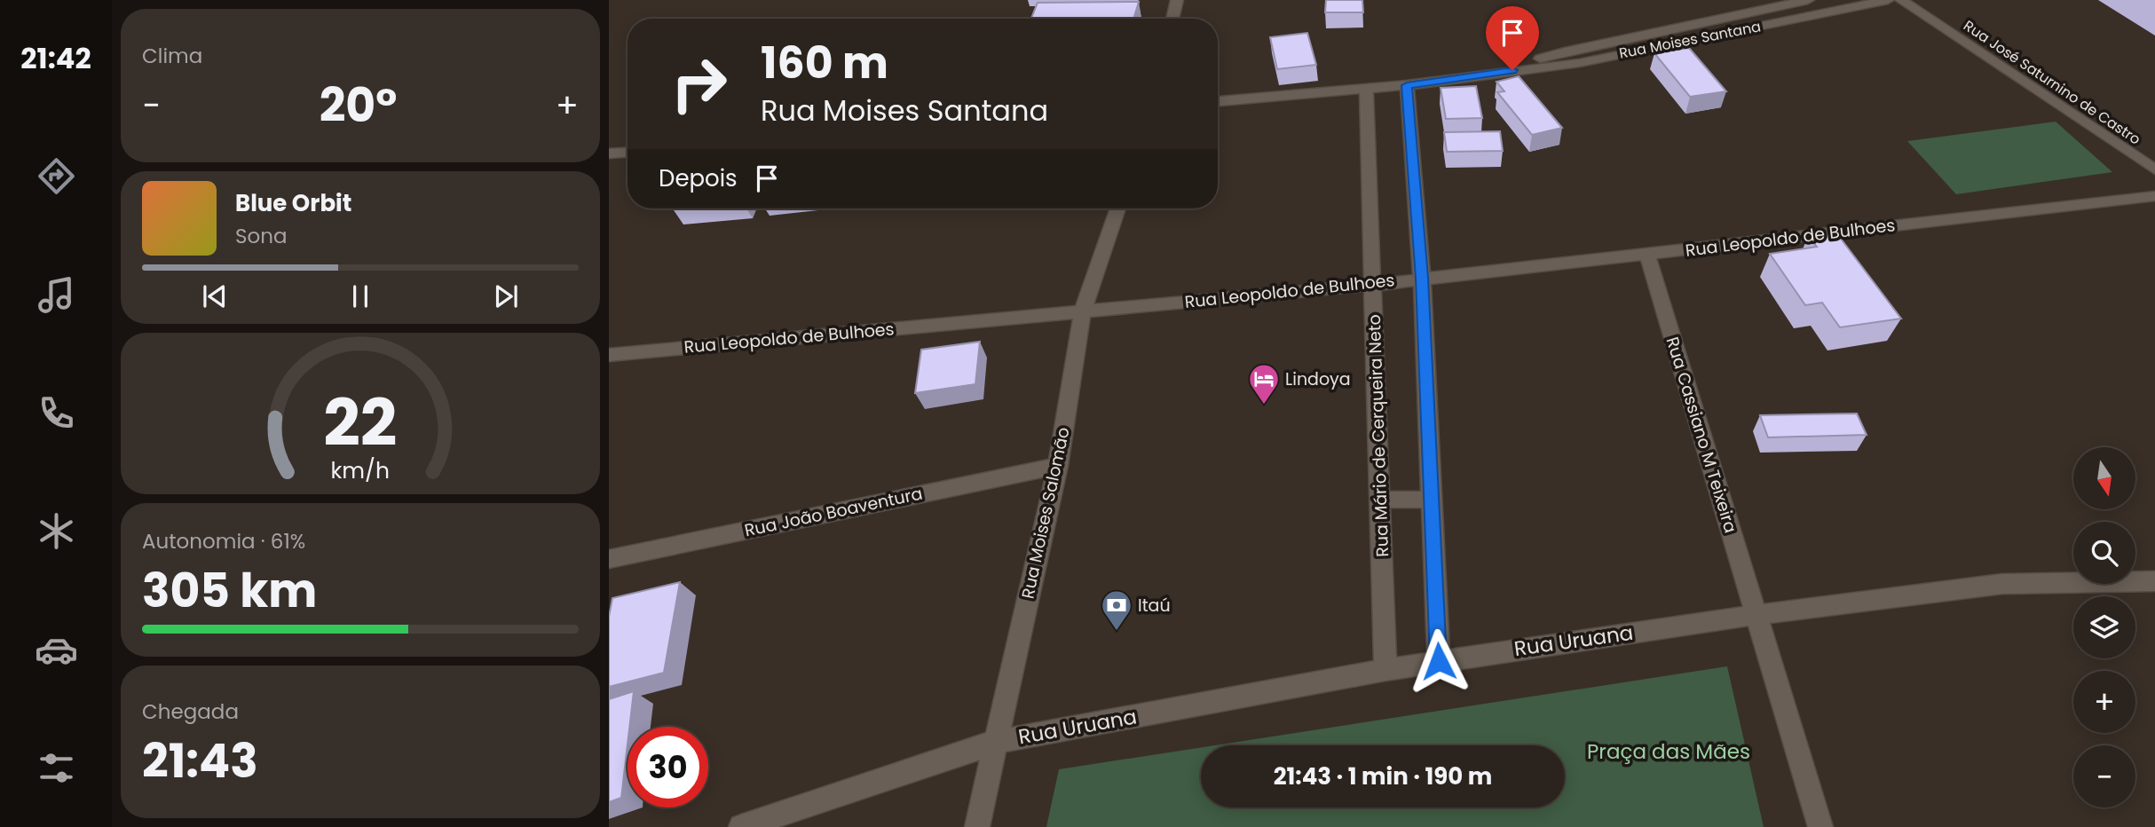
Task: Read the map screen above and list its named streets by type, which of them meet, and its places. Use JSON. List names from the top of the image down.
{
  "streets": {
    "street": [
      "Rua Moises Santana",
      "Rua José Saturnino de Castro",
      "Rua Leopoldo de Bulhoes",
      "Rua Cassiano M Teixeira",
      "Rua Mário de Cerqueira Neto",
      "Rua João Boaventura",
      "Rua Moises Salomão",
      "Rua Uruana"
    ]
  },
  "crossings": [
    ["Rua Moises Santana", "Rua Mário de Cerqueira Neto"],
    ["Rua Leopoldo de Bulhoes", "Rua Cassiano M Teixeira"],
    ["Rua Leopoldo de Bulhoes", "Rua Mário de Cerqueira Neto"],
    ["Rua Leopoldo de Bulhoes", "Rua Moises Salomão"],
    ["Rua Cassiano M Teixeira", "Rua Uruana"],
    ["Rua Mário de Cerqueira Neto", "Rua Uruana"],
    ["Rua João Boaventura", "Rua Moises Salomão"],
    ["Rua Moises Salomão", "Rua Uruana"]
  ],
  "parks": ["Praça das Mães"],
  "places": {
    "hotel": ["Lindoya"],
    "bank": ["Itaú"]
  },
  "north": "bottom",
  "page": {
    "tabs": "21:42",
    "tile": [
      "Clima",
      ["Autonomia · 61%", "305 km"],
      ["Chegada", "21:43"]
    ],
    "turn": ["160 m", "Rua Moises Santana"],
    "heat": ["−", "20°", "+"],
    "then": "Depois",
    "song": ["Blue Orbit", "Sona"],
    "map_buttons": ["+", "−"],
    "limit": "30",
    "trip": "21:43 · 1 min · 190 m",
    "gauge": ["22", "km/h"]
  }
}
